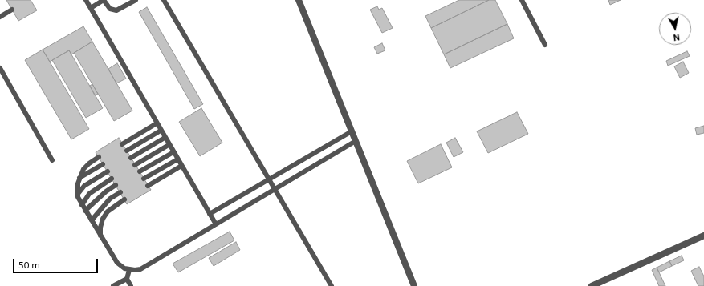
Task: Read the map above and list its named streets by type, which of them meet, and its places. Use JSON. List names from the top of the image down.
{
  "scale_bar": "50 m",
  "north": "bottom"
}
